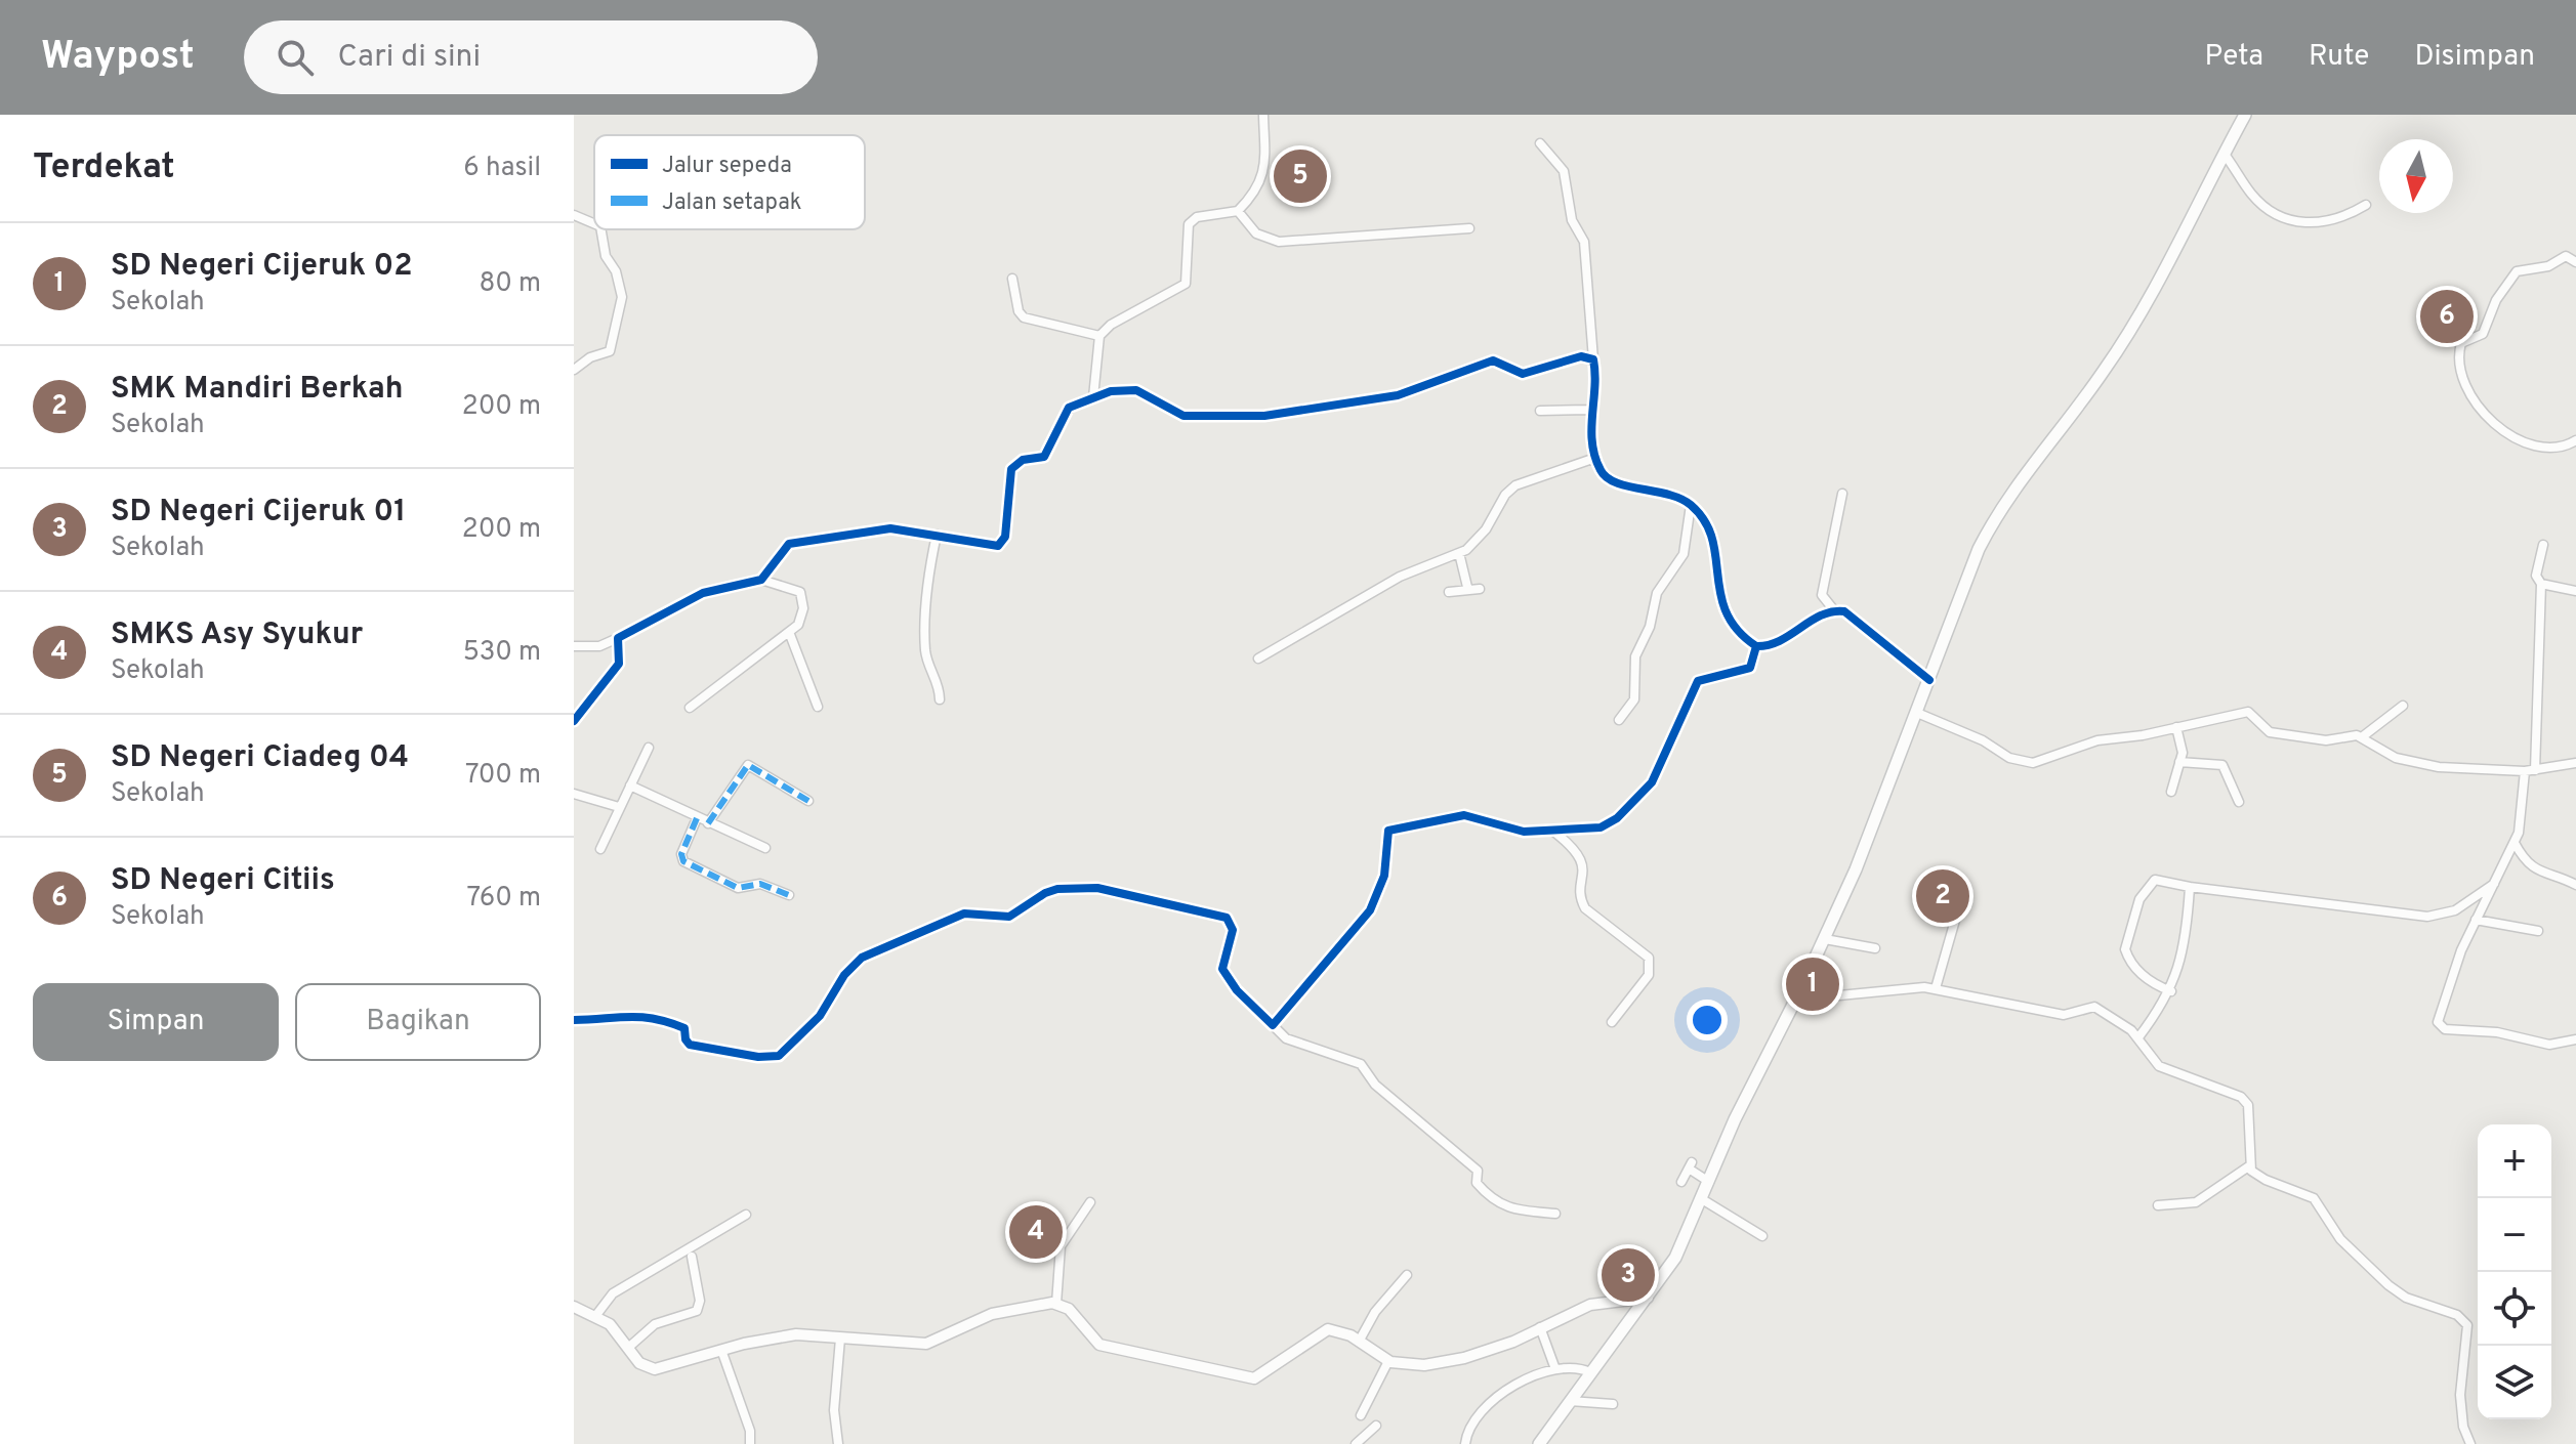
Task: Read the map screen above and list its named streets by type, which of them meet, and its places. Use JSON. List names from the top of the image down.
{
  "legend": ["Jalur sepeda", "Jalan setapak"],
  "north": "bottom",
  "page": {
    "header": "Waypost",
    "search": "Cari di sini",
    "nav": ["Peta", "Rute", "Disimpan"],
    "heading": ["Terdekat", "6 hasil"],
    "pins": [
      "5",
      "6",
      "2",
      "1",
      "4",
      "3"
    ],
    "list": [
      {
        "mark": "1",
        "name": "SD Negeri Cijeruk 02",
        "note": "Sekolah",
        "value": "80 m"
      },
      {
        "mark": "2",
        "name": "SMK Mandiri Berkah",
        "note": "Sekolah",
        "value": "200 m"
      },
      {
        "mark": "3",
        "name": "SD Negeri Cijeruk 01",
        "note": "Sekolah",
        "value": "200 m"
      },
      {
        "mark": "4",
        "name": "SMKS Asy Syukur",
        "note": "Sekolah",
        "value": "530 m"
      },
      {
        "mark": "5",
        "name": "SD Negeri Ciadeg 04",
        "note": "Sekolah",
        "value": "700 m"
      },
      {
        "mark": "6",
        "name": "SD Negeri Citiis",
        "note": "Sekolah",
        "value": "760 m"
      }
    ],
    "buttons": ["Simpan", "Bagikan"],
    "map_buttons": ["+", "−"]
  }
}
